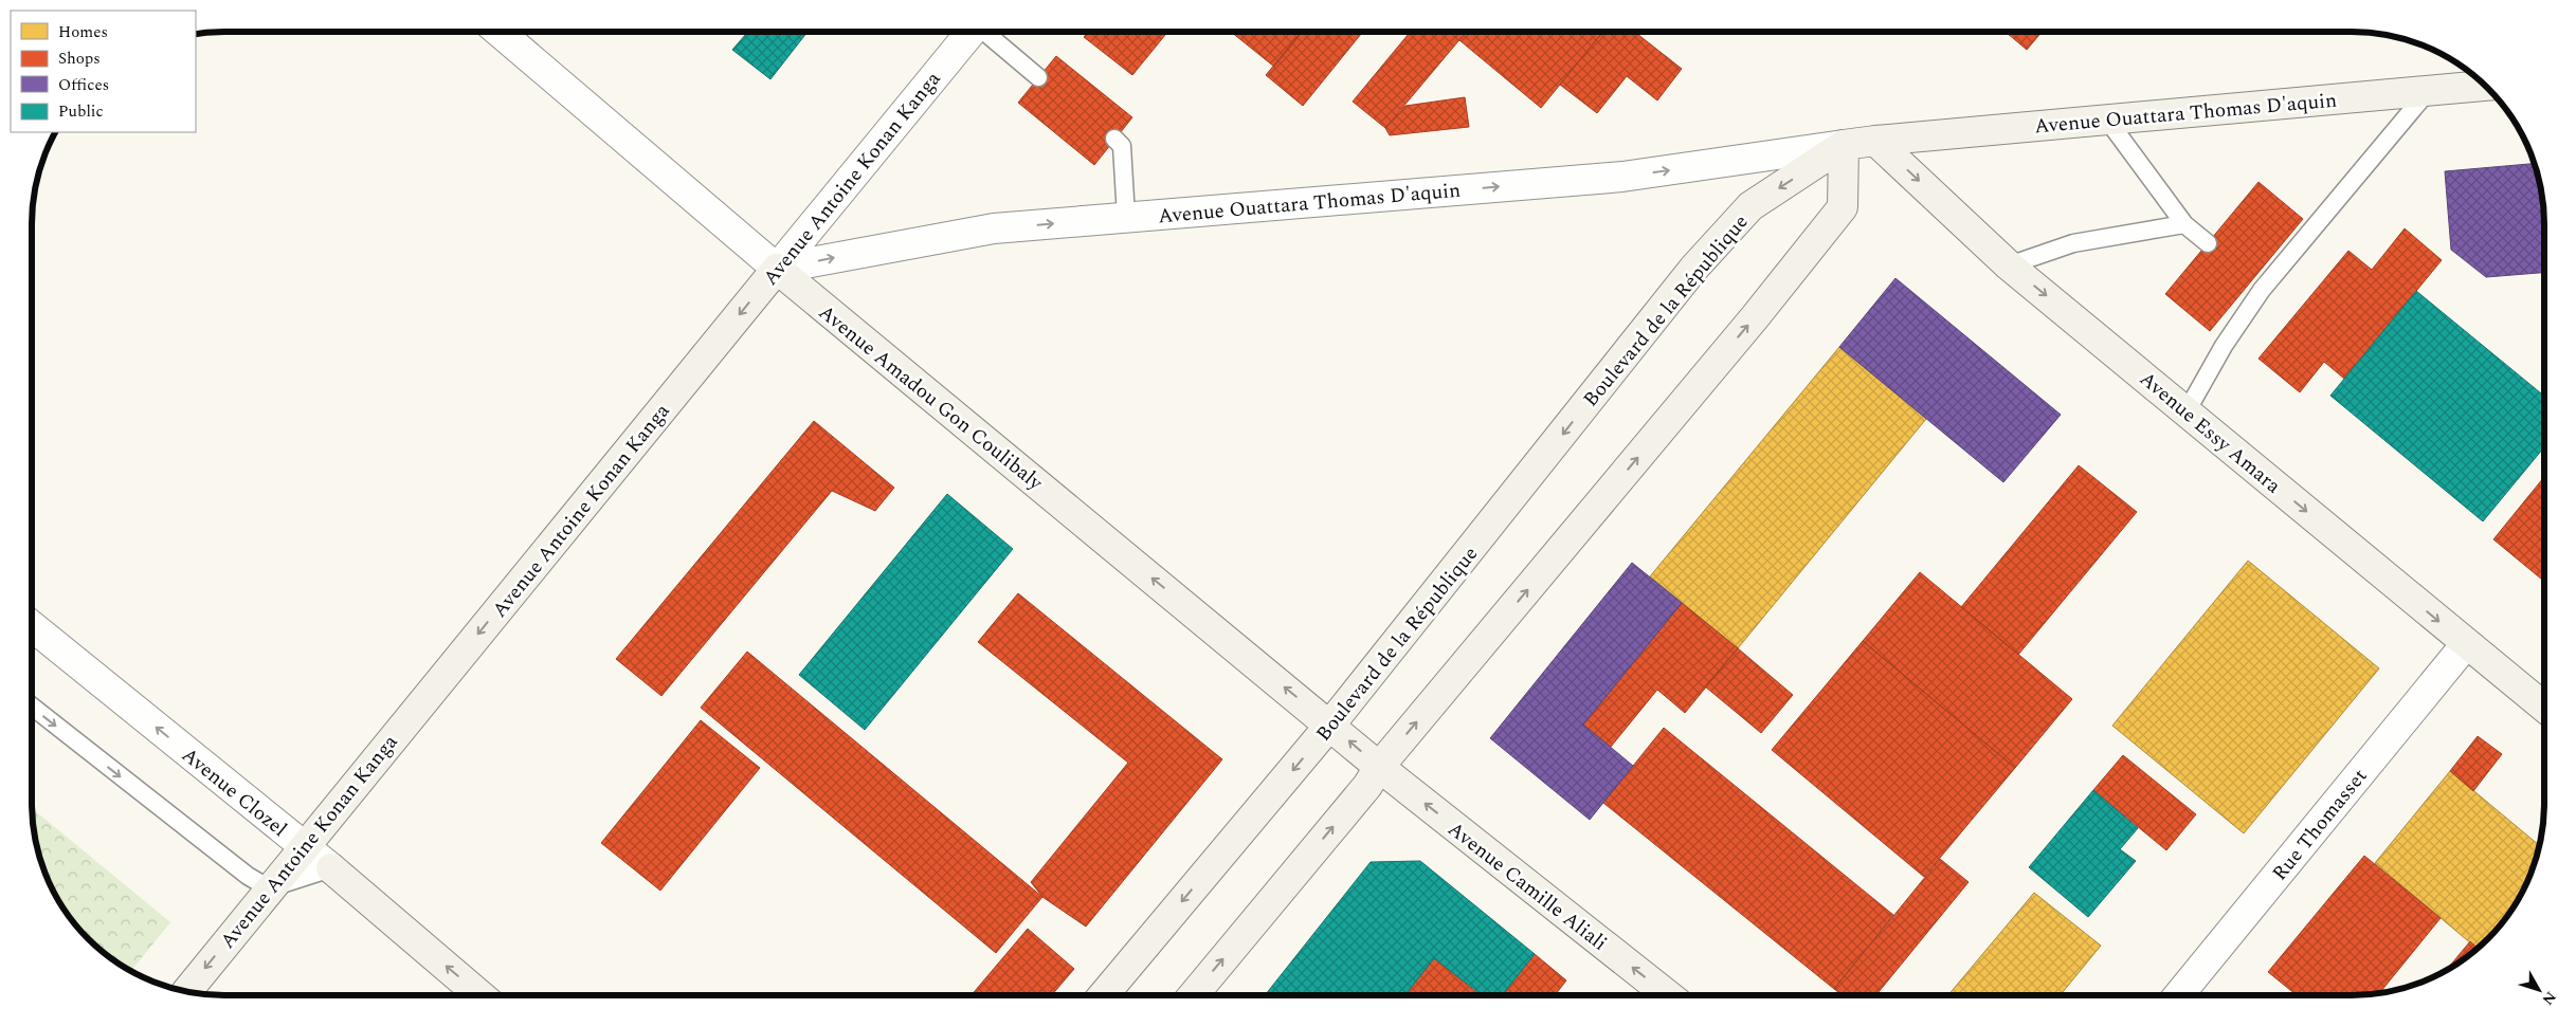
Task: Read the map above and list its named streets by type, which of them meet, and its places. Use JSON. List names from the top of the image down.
{
  "streets": {
    "main road": [
      "Avenue Ouattara Thomas D'aquin",
      "Avenue Antoine Konan Kanga",
      "Boulevard de la République",
      "Avenue Amadou Gon Coulibaly",
      "Avenue Essy Amara",
      "Avenue Clozel",
      "Avenue Camille Aliali"
    ],
    "street": ["Rue Thomasset"]
  },
  "crossings": [
    ["Avenue Ouattara Thomas D'aquin", "Avenue Antoine Konan Kanga"],
    ["Avenue Ouattara Thomas D'aquin", "Boulevard de la République"],
    ["Avenue Ouattara Thomas D'aquin", "Avenue Amadou Gon Coulibaly"],
    ["Avenue Ouattara Thomas D'aquin", "Avenue Essy Amara"],
    ["Avenue Antoine Konan Kanga", "Avenue Amadou Gon Coulibaly"],
    ["Avenue Antoine Konan Kanga", "Avenue Clozel"],
    ["Boulevard de la République", "Avenue Amadou Gon Coulibaly"],
    ["Avenue Amadou Gon Coulibaly", "Avenue Camille Aliali"],
    ["Avenue Essy Amara", "Rue Thomasset"]
  ],
  "one_way": [
    "Avenue Ouattara Thomas D'aquin",
    "Avenue Antoine Konan Kanga",
    "Avenue Amadou Gon Coulibaly",
    "Avenue Essy Amara",
    "Avenue Clozel",
    "Avenue Camille Aliali"
  ],
  "legend": [
    "Homes",
    "Shops",
    "Offices",
    "Public"
  ],
  "north": "bottom right"
}
